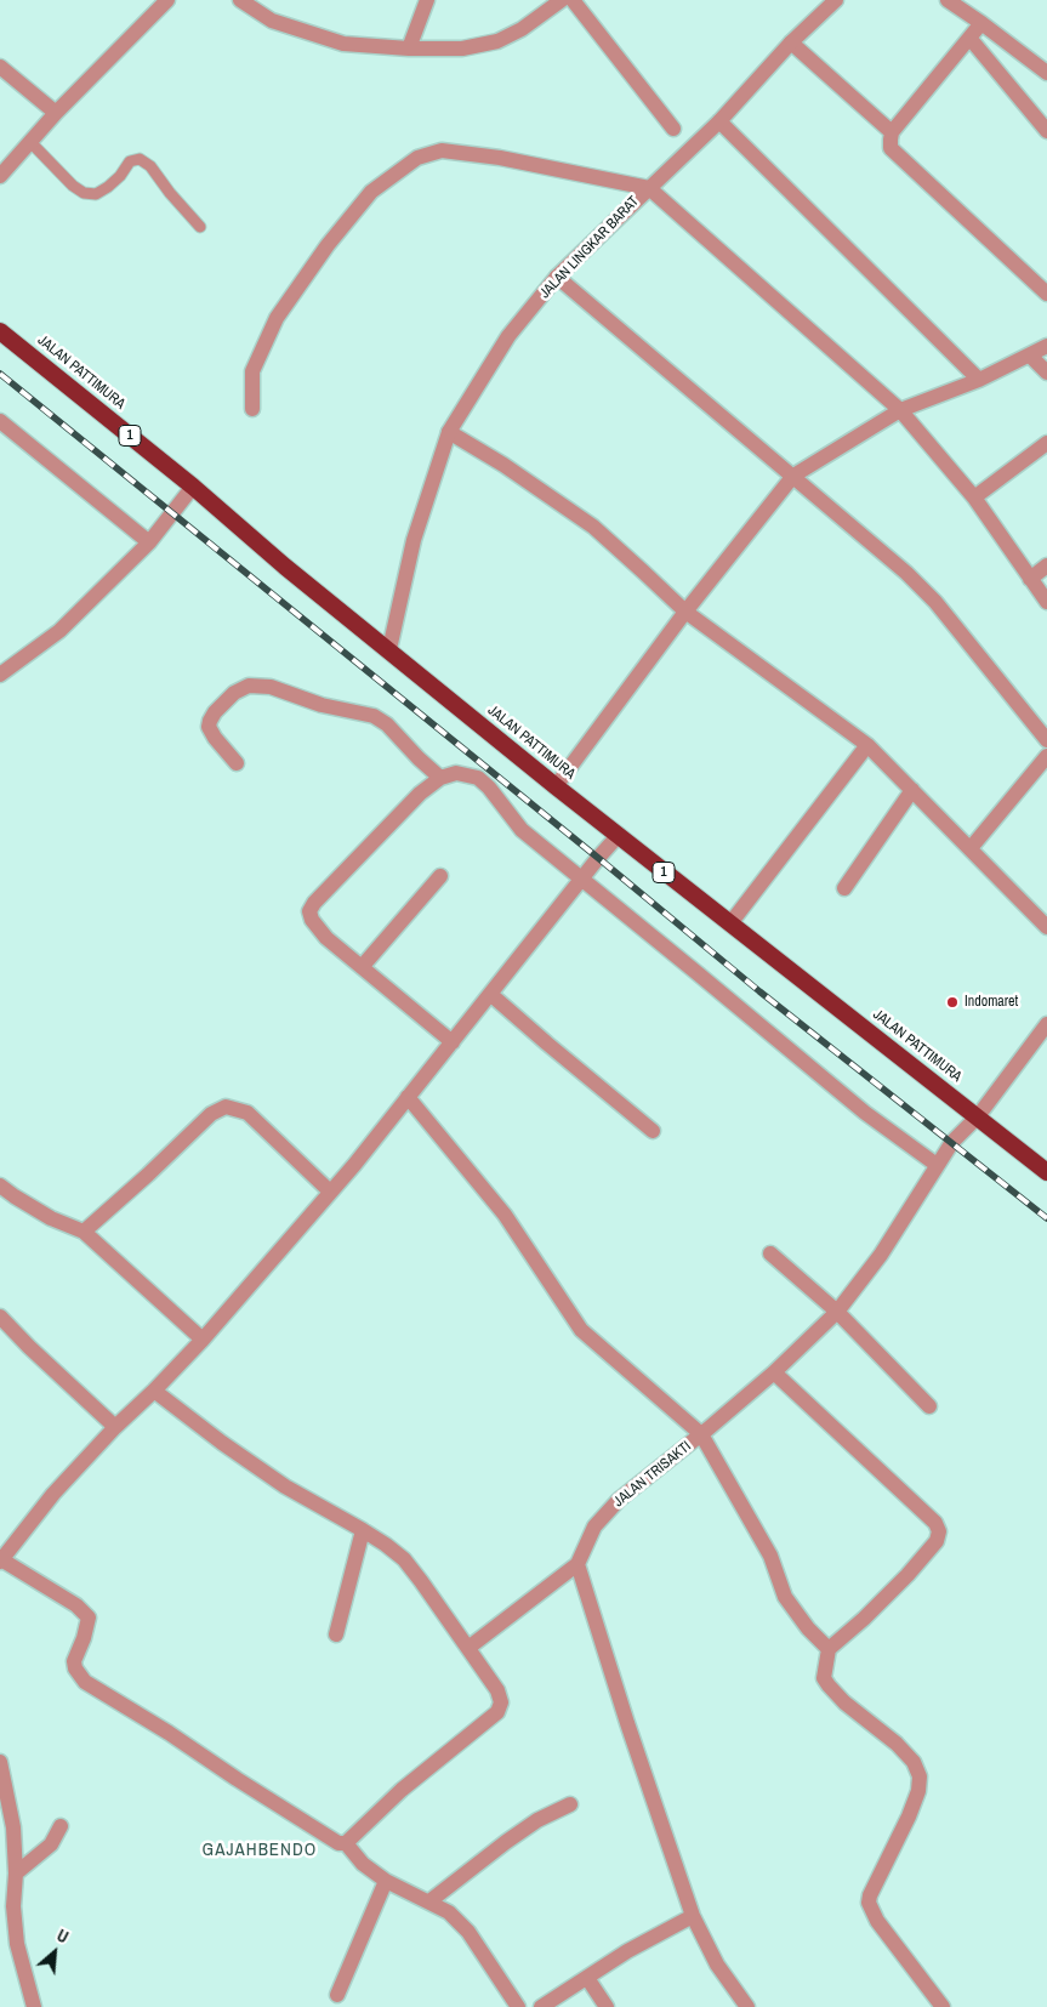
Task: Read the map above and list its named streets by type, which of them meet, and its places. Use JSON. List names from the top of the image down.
{
  "streets": {
    "highway": ["JALAN PATTIMURA", "1"],
    "street": ["JALAN LINGKAR BARAT", "JALAN TRISAKTI"]
  },
  "crossings": [
    ["JALAN LINGKAR BARAT", "JALAN PATTIMURA"],
    ["JALAN PATTIMURA", "JALAN TRISAKTI"]
  ],
  "districts": ["GAJAHBENDO"],
  "places": ["Indomaret"],
  "north": "top right"
}
